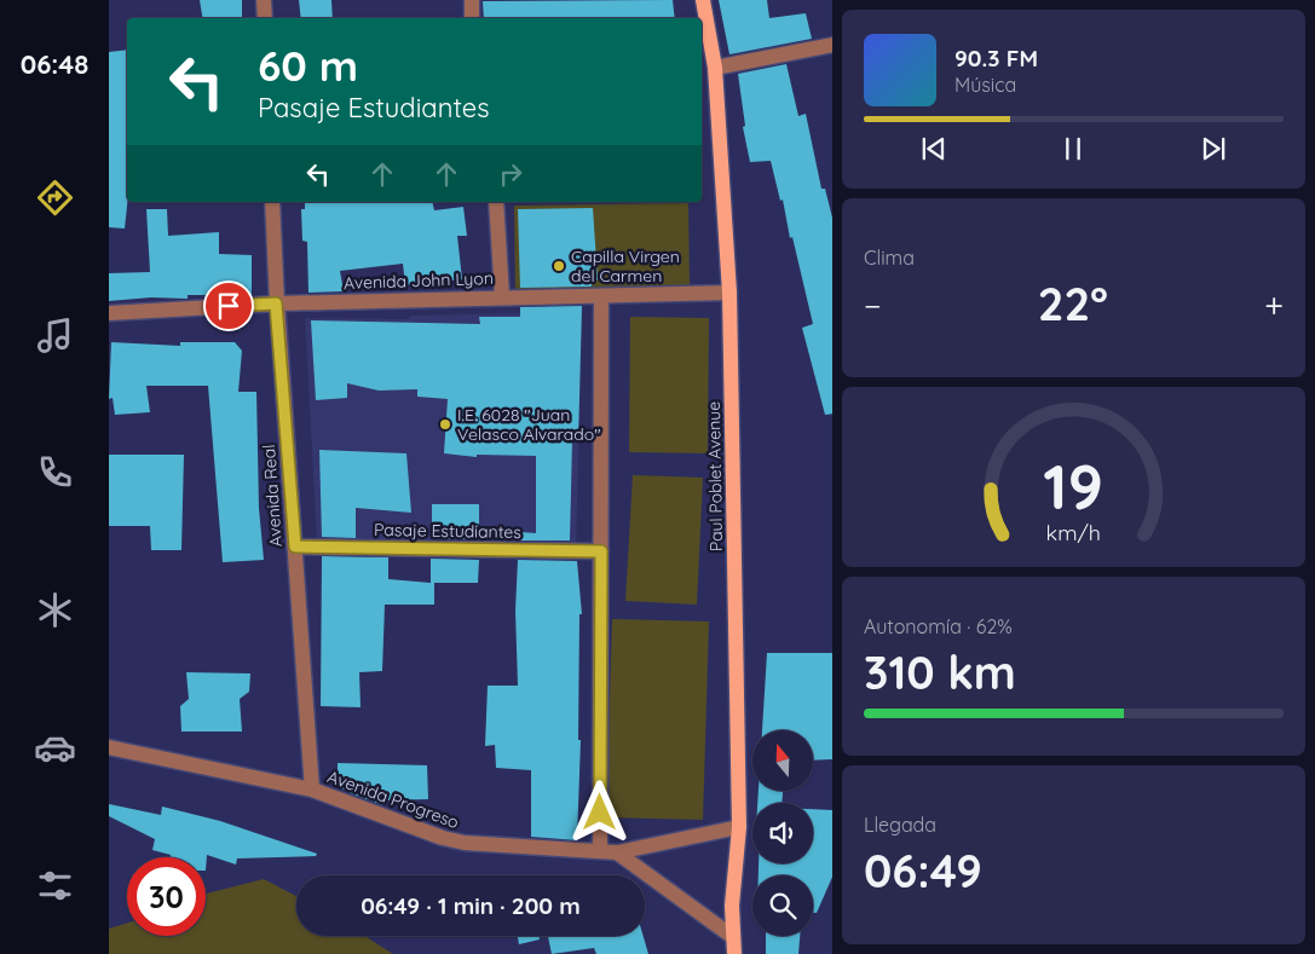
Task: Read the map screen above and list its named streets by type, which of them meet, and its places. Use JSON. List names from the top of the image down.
{
  "streets": {
    "main road": ["Paul Poblet Avenue"],
    "street": [
      "Avenida John Lyon",
      "Avenida Real",
      "Pasaje Estudiantes",
      "Avenida Progreso"
    ]
  },
  "crossings": [
    ["Avenida John Lyon", "Paul Poblet Avenue"],
    ["Avenida John Lyon", "Avenida Real"],
    ["Paul Poblet Avenue", "Avenida Progreso"],
    ["Avenida Real", "Pasaje Estudiantes"],
    ["Avenida Real", "Avenida Progreso"]
  ],
  "places": ["Capilla Virgen del Carmen", "I.E. 6028 \"Juan Velasco Alvarado\""],
  "north": "top",
  "page": {
    "tabs": "06:48",
    "turn": ["60 m", "Pasaje Estudiantes"],
    "song": ["90.3 FM", "Música"],
    "tile": [
      "Clima",
      ["Autonomía · 62%", "310 km"],
      ["Llegada", "06:49"]
    ],
    "heat": ["−", "22°", "+"],
    "limit": "30",
    "trip": "06:49 · 1 min · 200 m",
    "gauge": ["19", "km/h"]
  }
}
